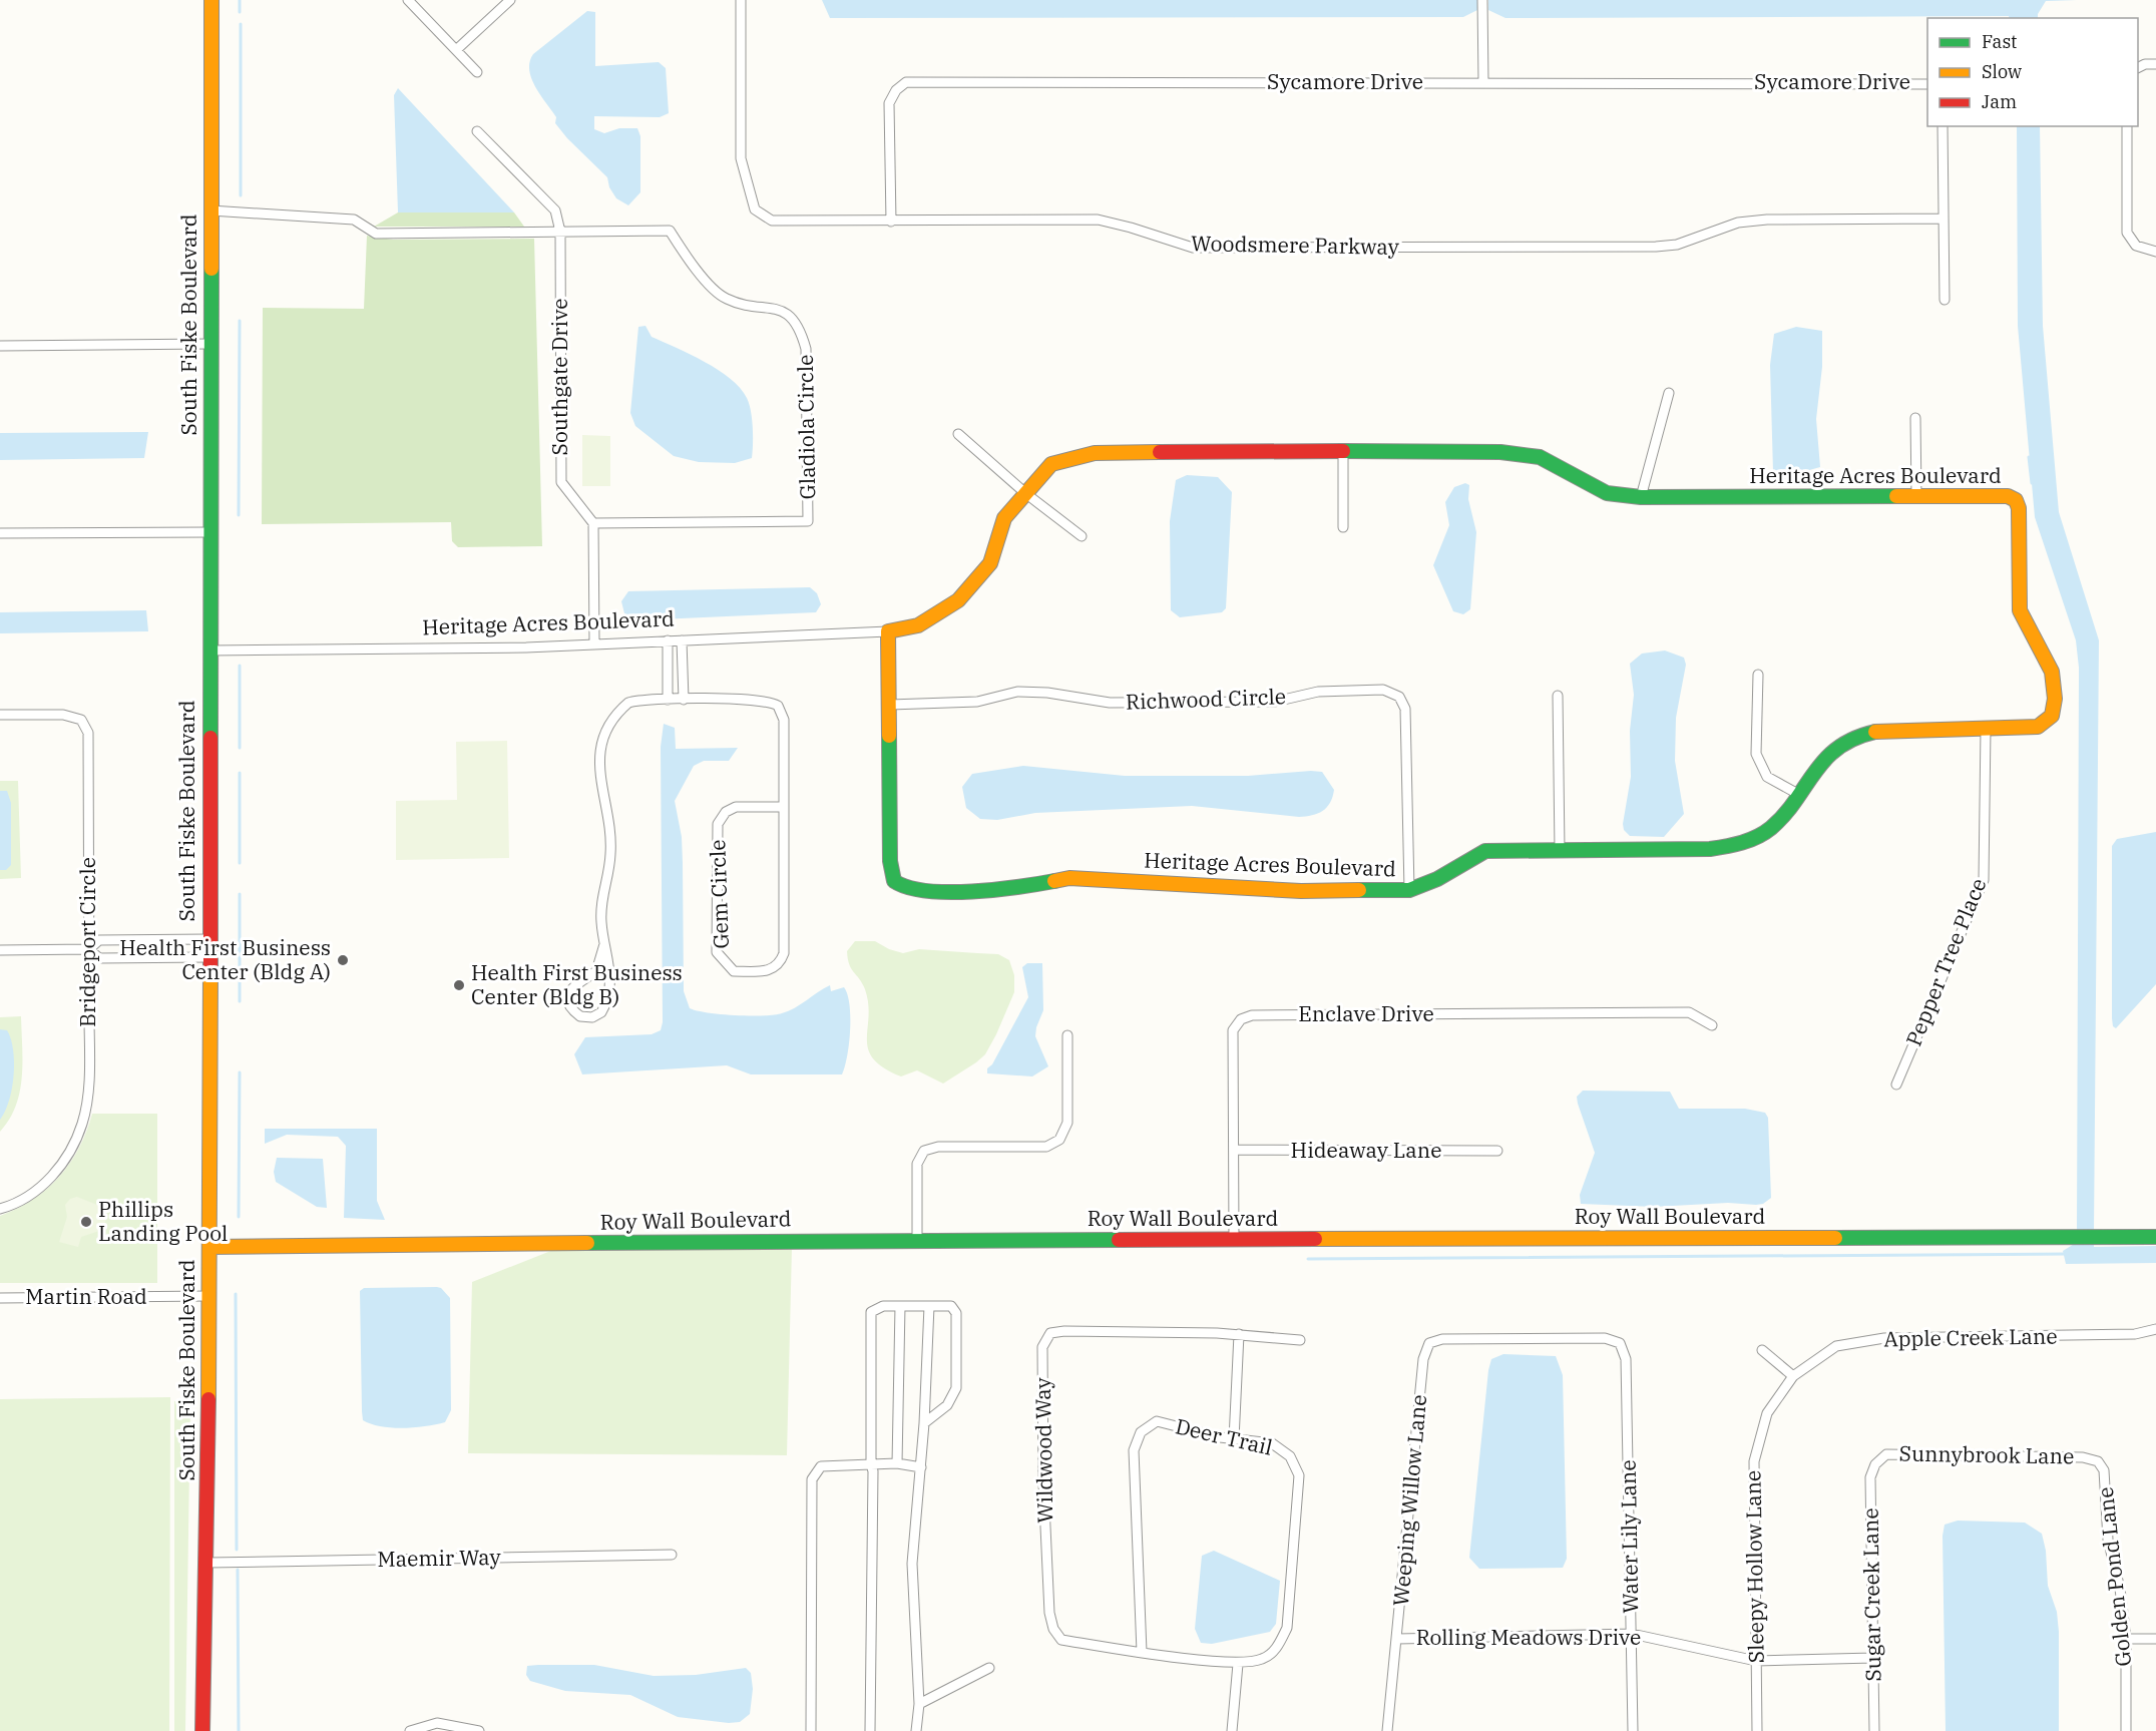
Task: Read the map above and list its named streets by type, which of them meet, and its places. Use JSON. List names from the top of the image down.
{
  "streets": {
    "street": [
      "Sycamore Drive",
      "Woodsmere Parkway",
      "South Fiske Boulevard",
      "Southgate Drive",
      "Gladiola Circle",
      "Heritage Acres Boulevard",
      "Richwood Circle",
      "Gem Circle",
      "Bridgeport Circle",
      "Pepper Tree Place",
      "Enclave Drive",
      "Hideaway Lane",
      "Roy Wall Boulevard",
      "Martin Road",
      "Apple Creek Lane",
      "Deer Trail",
      "Wildwood Way",
      "Sunnybrook Lane",
      "Weeping Willow Lane",
      "Water Lily Lane",
      "Maemir Way",
      "Sleepy Hollow Lane",
      "Golden Pond Lane",
      "Sugar Creek Lane",
      "Rolling Meadows Drive"
    ]
  },
  "crossings": [
    ["Sycamore Drive", "Woodsmere Parkway"],
    ["South Fiske Boulevard", "Heritage Acres Boulevard"],
    ["South Fiske Boulevard", "Roy Wall Boulevard"],
    ["South Fiske Boulevard", "Martin Road"],
    ["South Fiske Boulevard", "Maemir Way"],
    ["Southgate Drive", "Gladiola Circle"],
    ["Heritage Acres Boulevard", "Richwood Circle"],
    ["Heritage Acres Boulevard", "Pepper Tree Place"],
    ["Enclave Drive", "Hideaway Lane"],
    ["Enclave Drive", "Roy Wall Boulevard"],
    ["Apple Creek Lane", "Sleepy Hollow Lane"],
    ["Deer Trail", "Wildwood Way"],
    ["Sunnybrook Lane", "Golden Pond Lane"],
    ["Sunnybrook Lane", "Sugar Creek Lane"],
    ["Weeping Willow Lane", "Water Lily Lane"],
    ["Weeping Willow Lane", "Rolling Meadows Drive"],
    ["Water Lily Lane", "Rolling Meadows Drive"],
    ["Sleepy Hollow Lane", "Rolling Meadows Drive"],
    ["Sugar Creek Lane", "Rolling Meadows Drive"]
  ],
  "places": ["Health First Business Center (Bldg A)", "Health First Business Center (Bldg B)", "Phillips Landing Pool"],
  "legend": ["Fast", "Slow", "Jam"]
}
